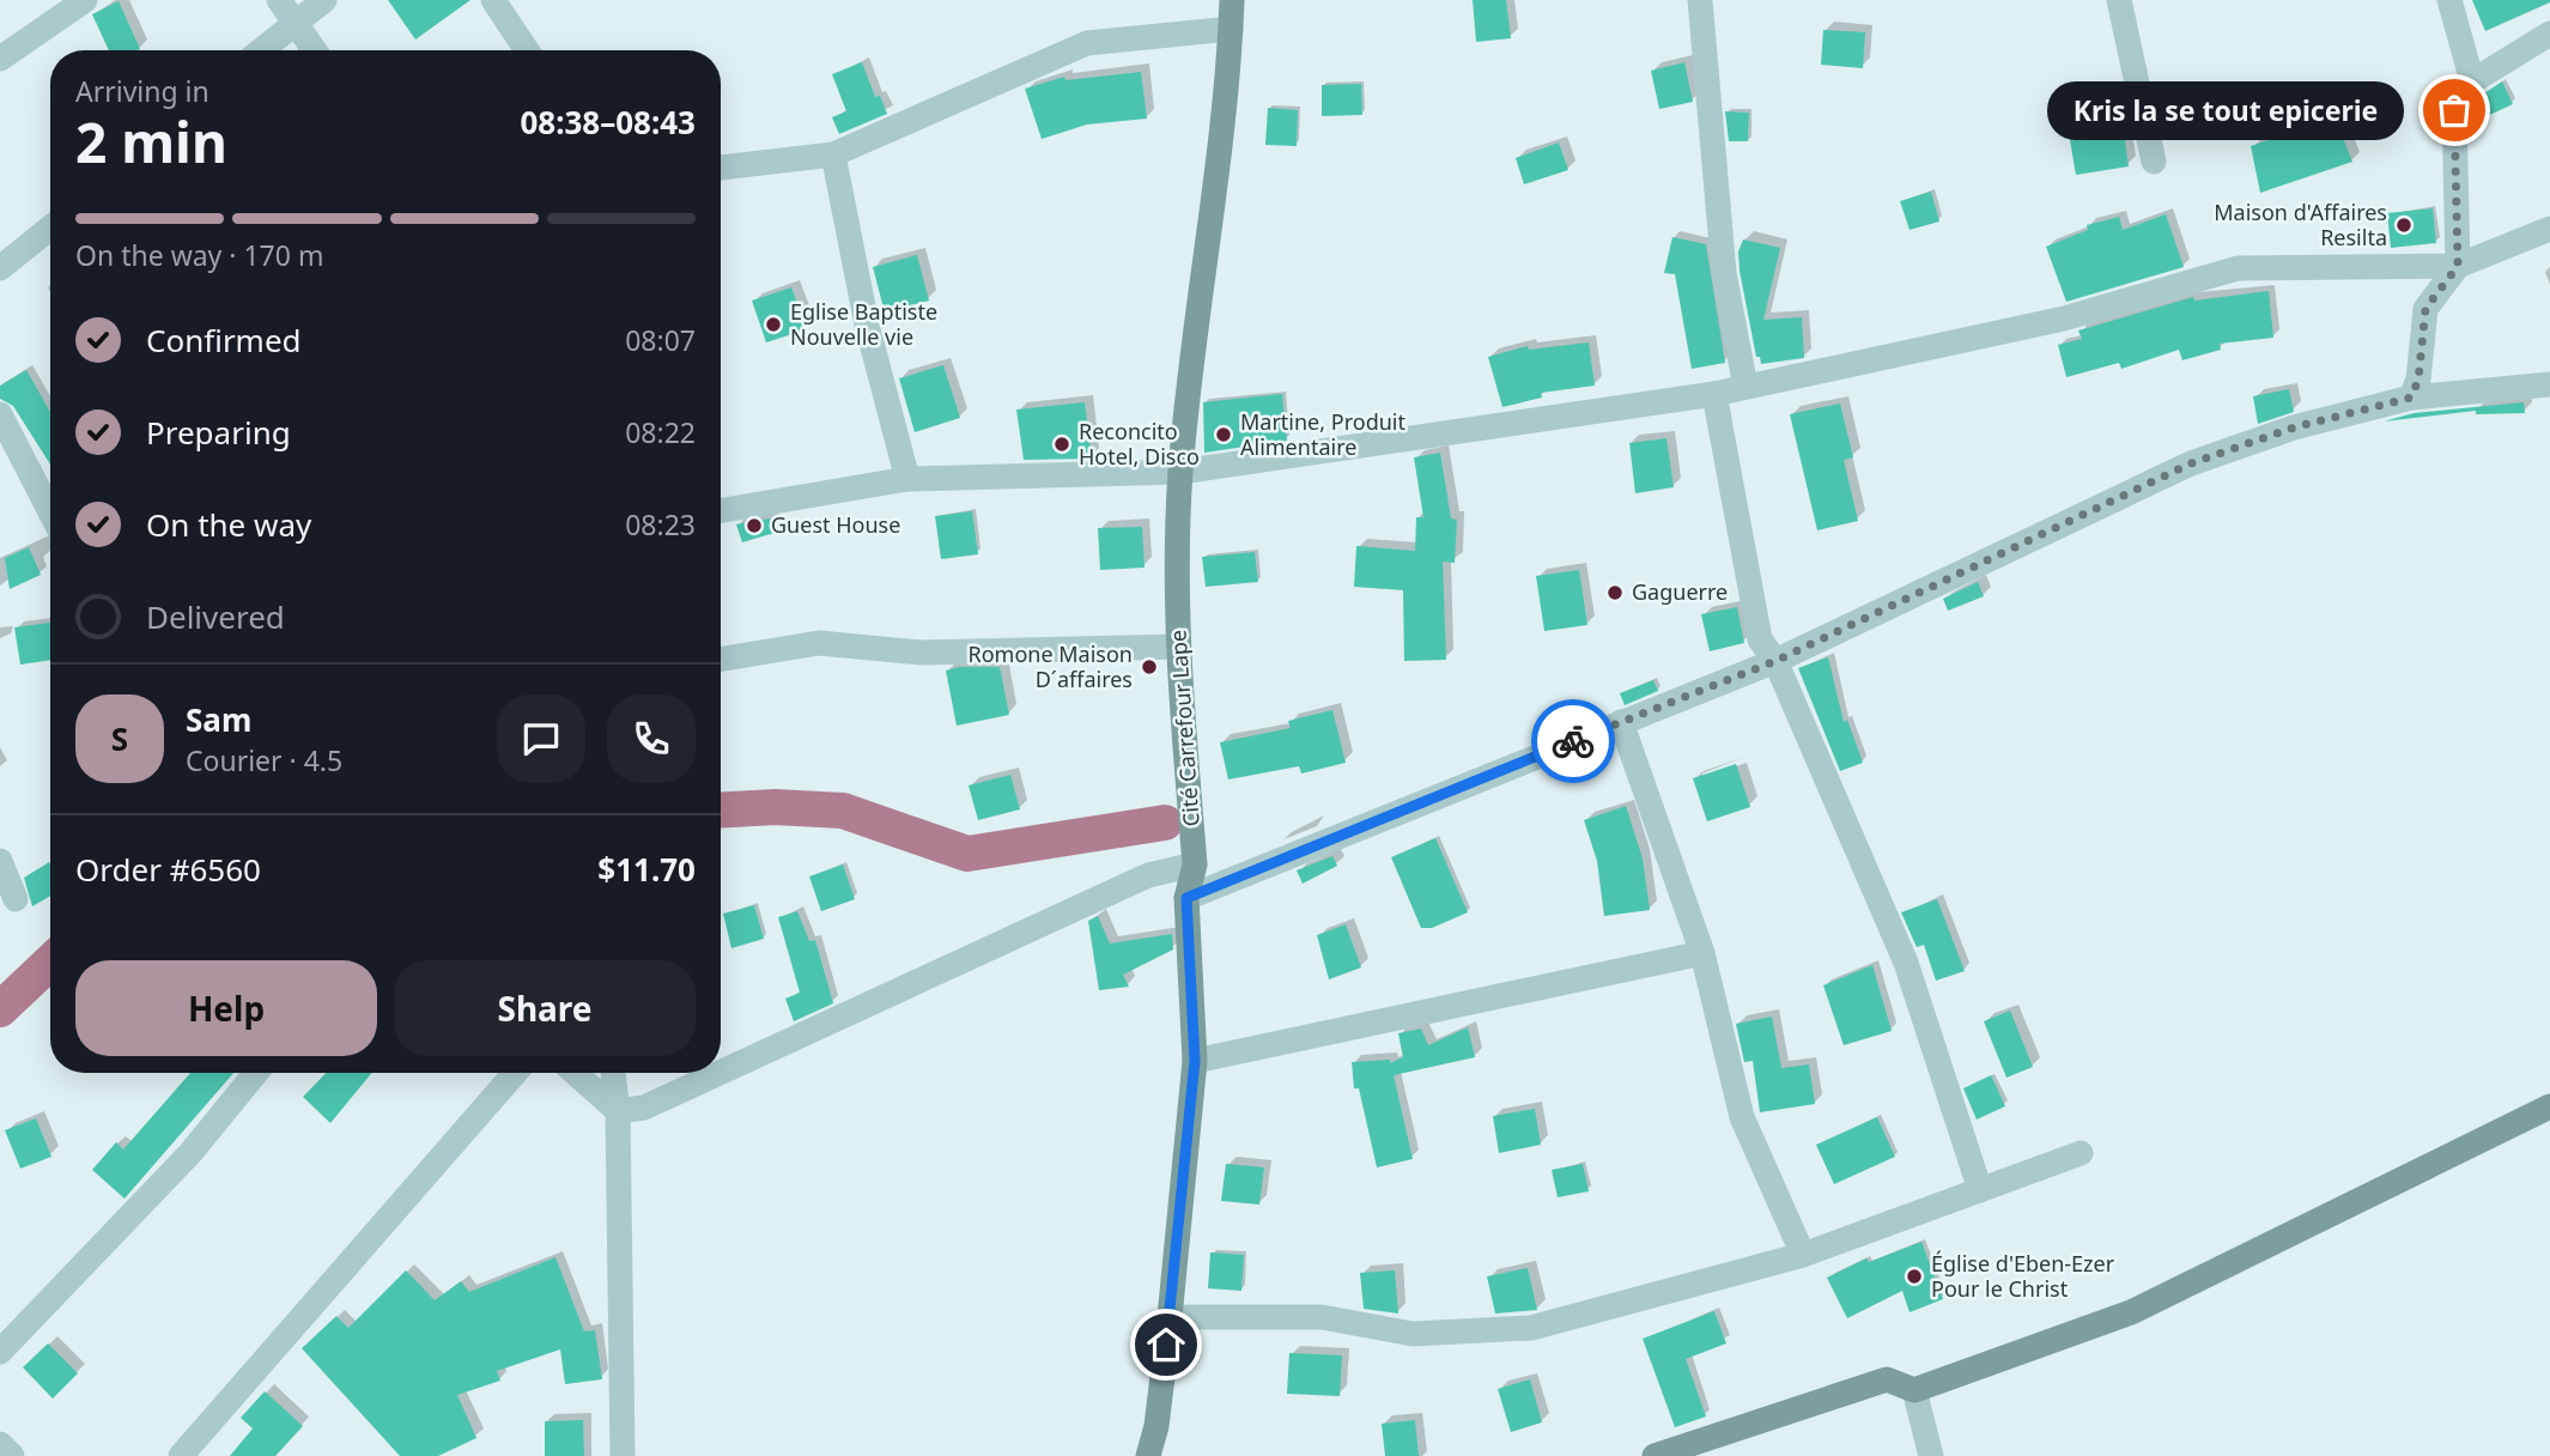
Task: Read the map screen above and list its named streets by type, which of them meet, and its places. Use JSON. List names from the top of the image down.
{
  "streets": {
    "street": ["Cité Carrefour Lape"]
  },
  "places": [
    "Kris la se tout epicerie",
    "Maison d'Affaires Resilta",
    "Eglise Baptiste Nouvelle vie",
    "Martine, Produit Alimentaire",
    "Reconcito Hotel, Disco",
    "Guest House",
    "Gaguerre",
    "Romone Maison D´affaires",
    "Église d'Eben-Ezer Pour le Christ"
  ],
  "page": {
    "heading": ["2 min", "Arriving in", "08:38–08:43"],
    "panel": [
      "Sam",
      "Courier · 4.5",
      "Order #6560",
      "$11.70"
    ],
    "bubble": "Kris la se tout epicerie",
    "bar": "On the way · 170 m",
    "list": [
      ["Confirmed", "08:07"],
      ["Preparing", "08:22"],
      ["On the way", "08:23"],
      "Delivered"
    ],
    "round": "S",
    "buttons": ["Help", "Share"]
  }
}
